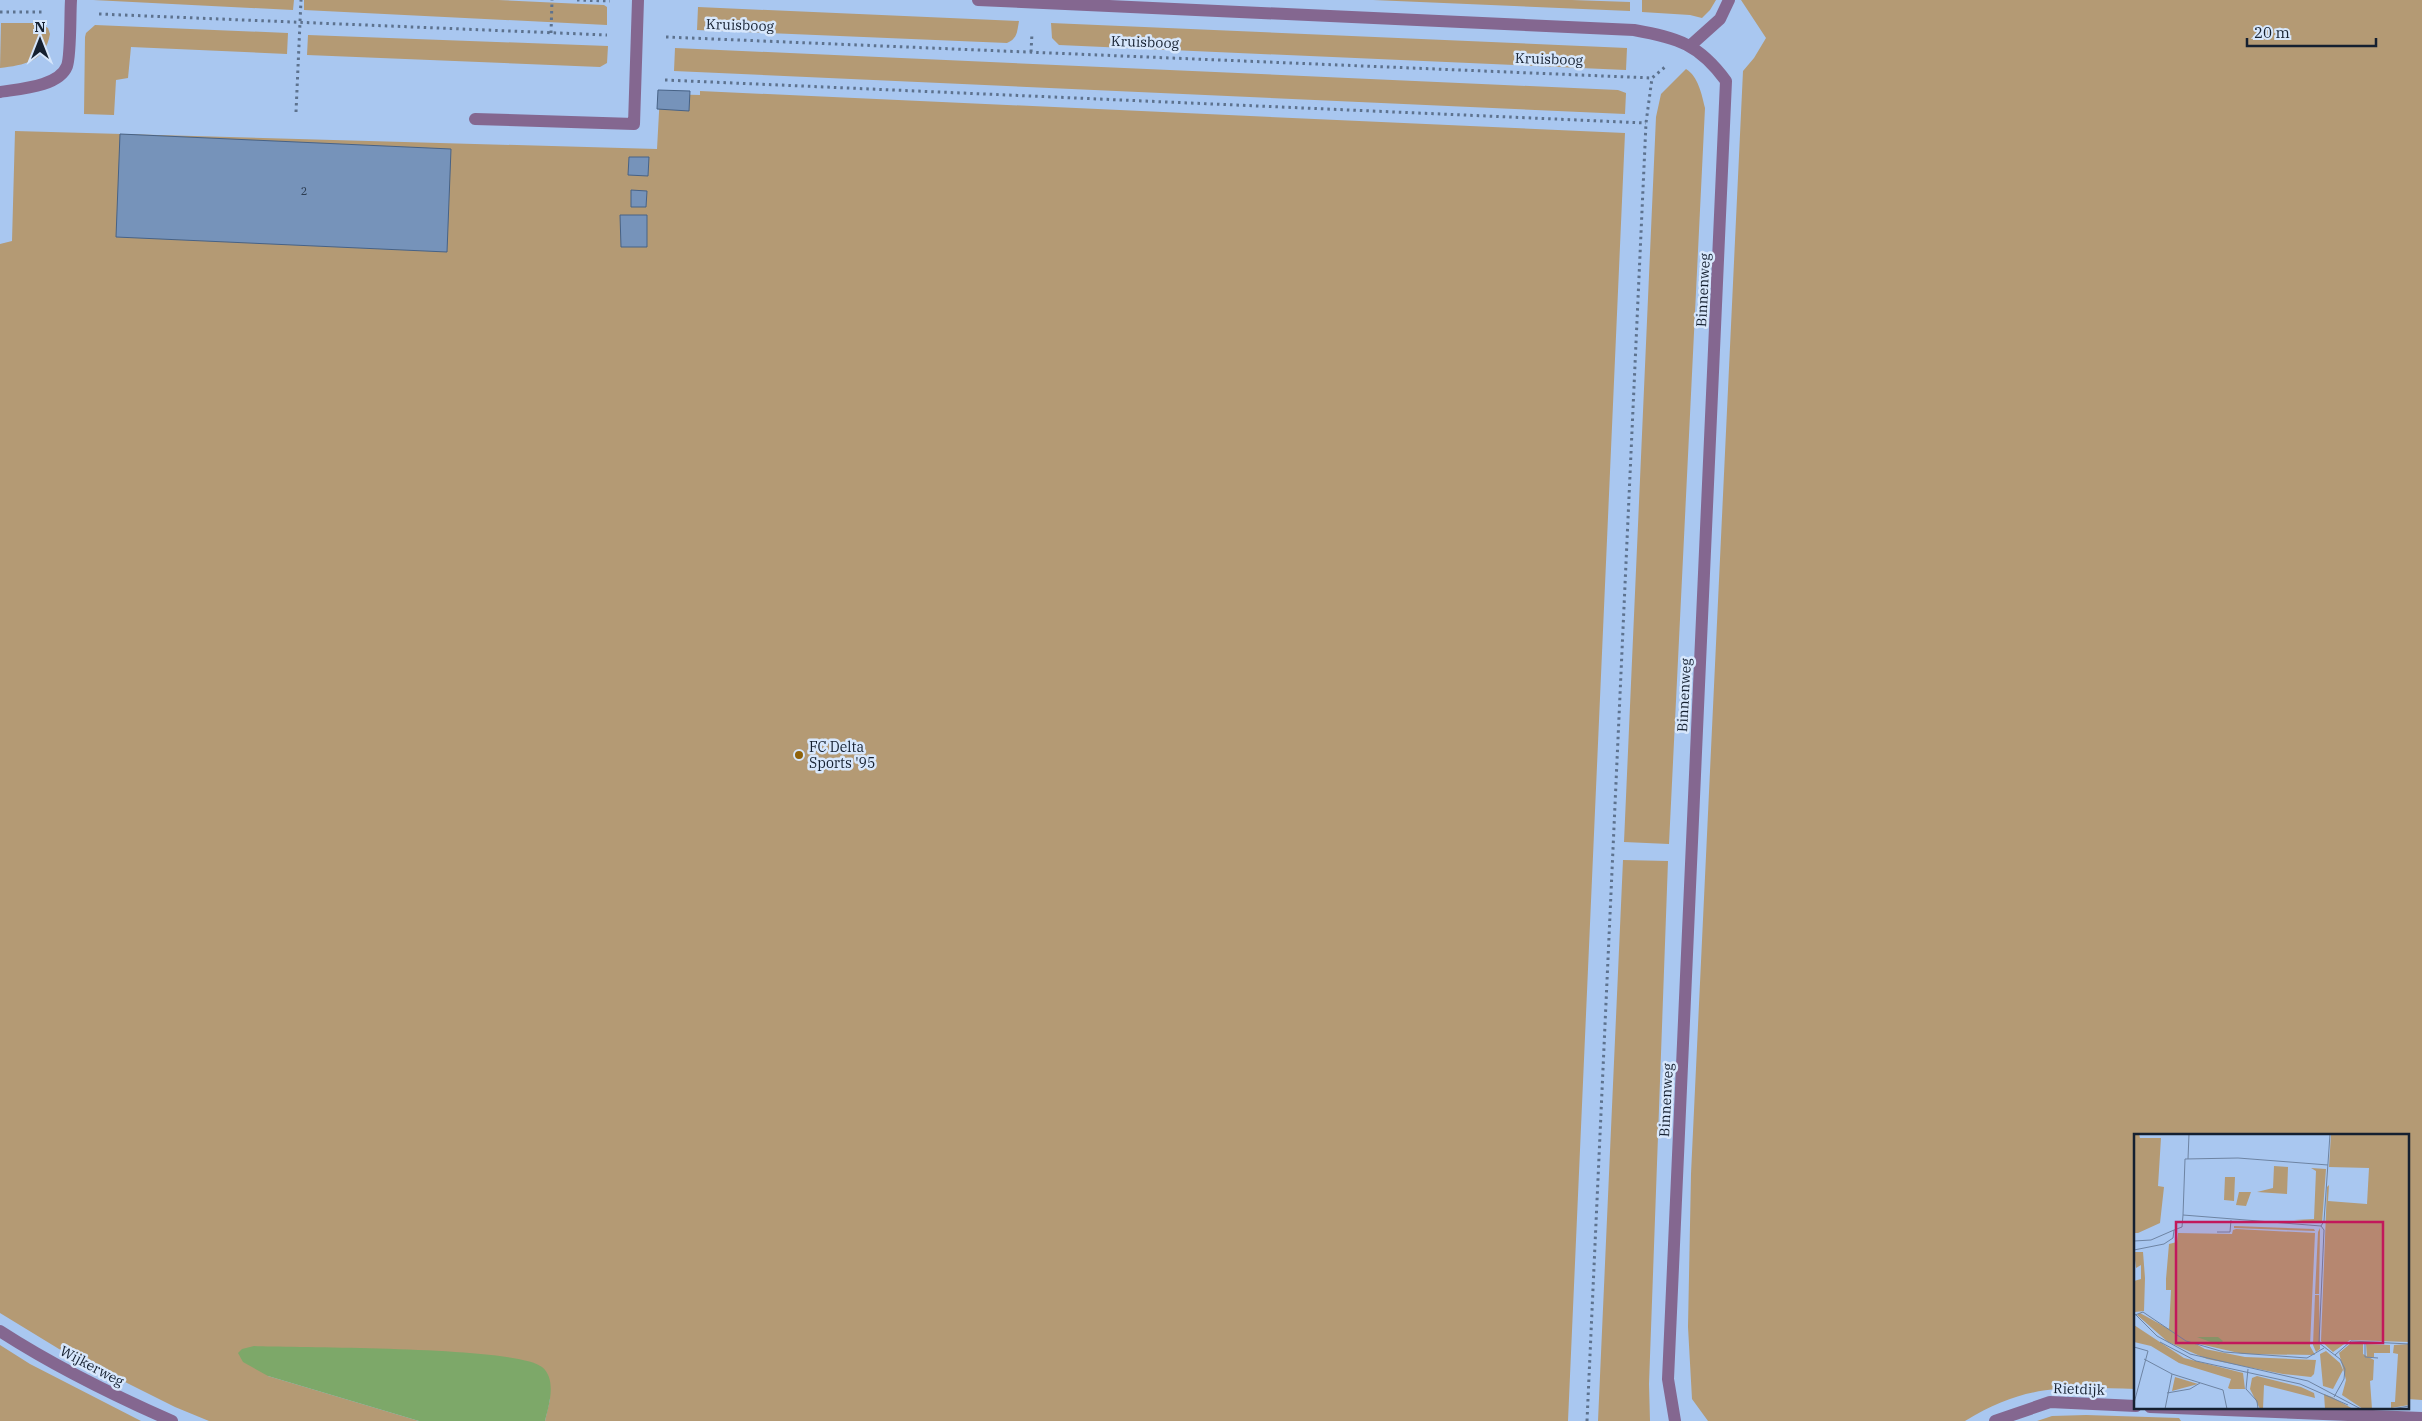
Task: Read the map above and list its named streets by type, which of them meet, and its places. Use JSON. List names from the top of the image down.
{
  "streets": {
    "street": ["Binnenweg", "Wijkerweg", "Rietdijk"],
    "path": ["Kruisboog"]
  },
  "places": ["FC Delta Sports '95"],
  "house_numbers": ["2"],
  "scale_bar": "20 m",
  "north": "top"
}
